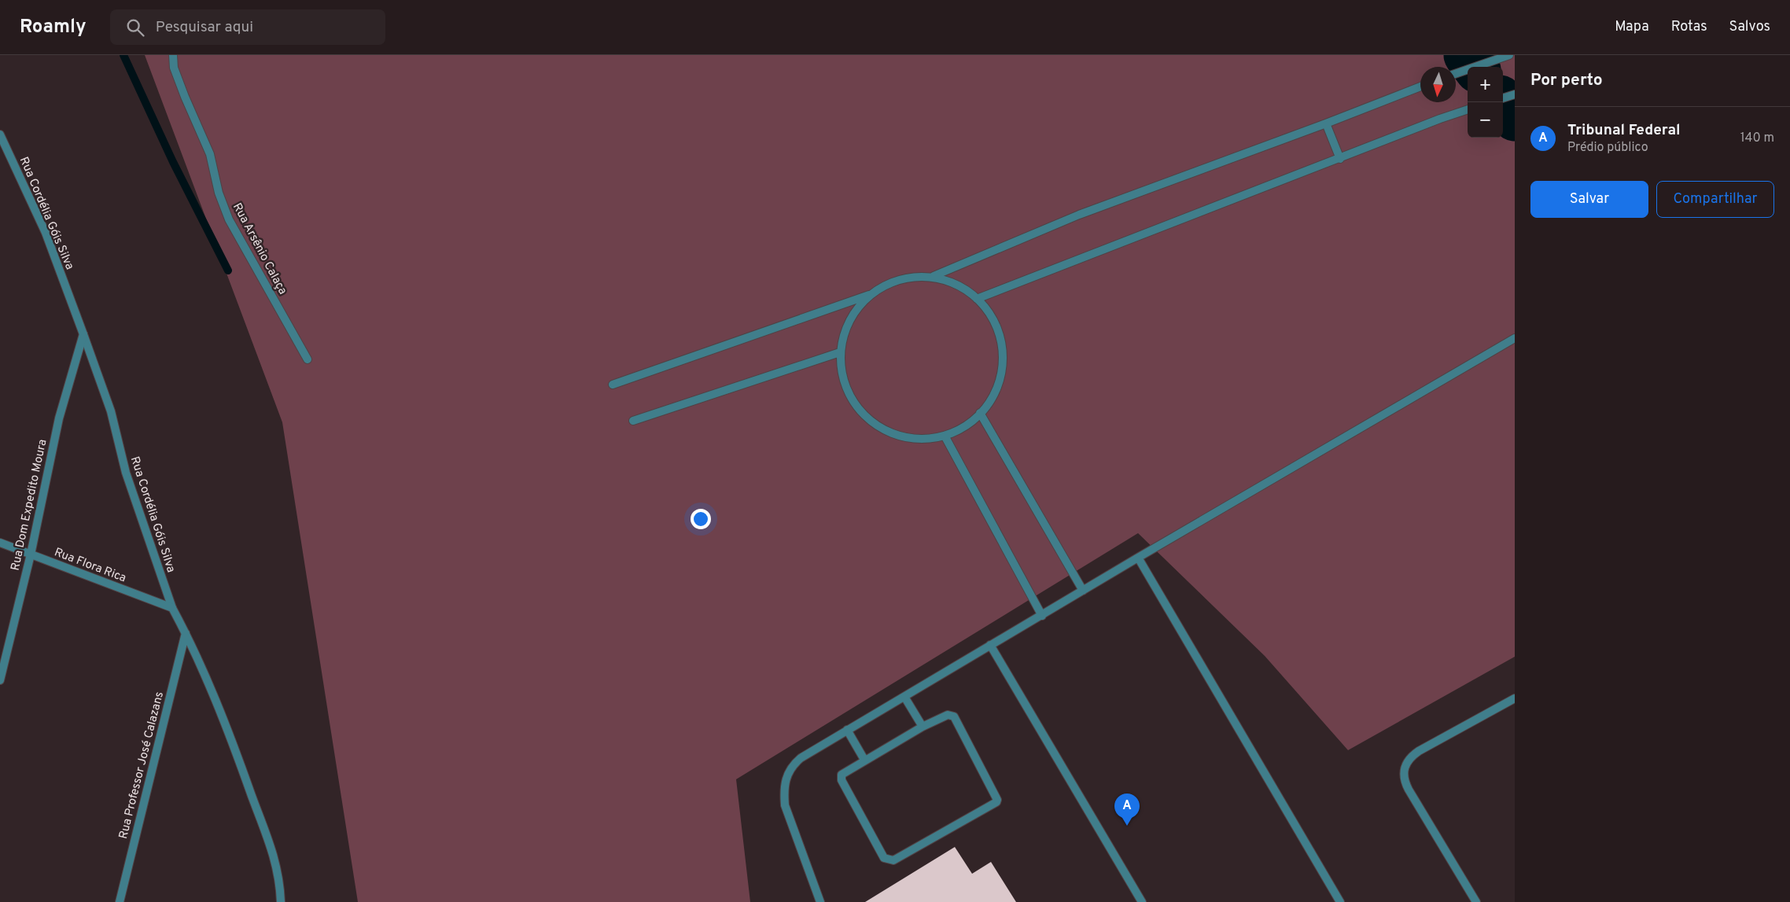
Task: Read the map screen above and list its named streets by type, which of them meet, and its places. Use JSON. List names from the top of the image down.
{
  "streets": {
    "street": [
      "Rua Cordélia Góis Silva",
      "Rua Arsênio Calaça",
      "Rua Dom Expedito Moura",
      "Rua Flora Rica",
      "Rua Professor José Calazans"
    ]
  },
  "crossings": [
    ["Rua Cordélia Góis Silva", "Rua Dom Expedito Moura"],
    ["Rua Cordélia Góis Silva", "Rua Flora Rica"],
    ["Rua Cordélia Góis Silva", "Rua Professor José Calazans"],
    ["Rua Dom Expedito Moura", "Rua Flora Rica"]
  ],
  "north": "bottom",
  "page": {
    "header": "Roamly",
    "search": "Pesquisar aqui",
    "nav": ["Mapa", "Rotas", "Salvos"],
    "heading": "Por perto",
    "map_buttons": ["+", "−"],
    "list": [
      {
        "mark": "A",
        "name": "Tribunal Federal",
        "note": "Prédio público",
        "value": "140 m"
      }
    ],
    "buttons": ["Salvar", "Compartilhar"],
    "pins": "A"
  }
}
